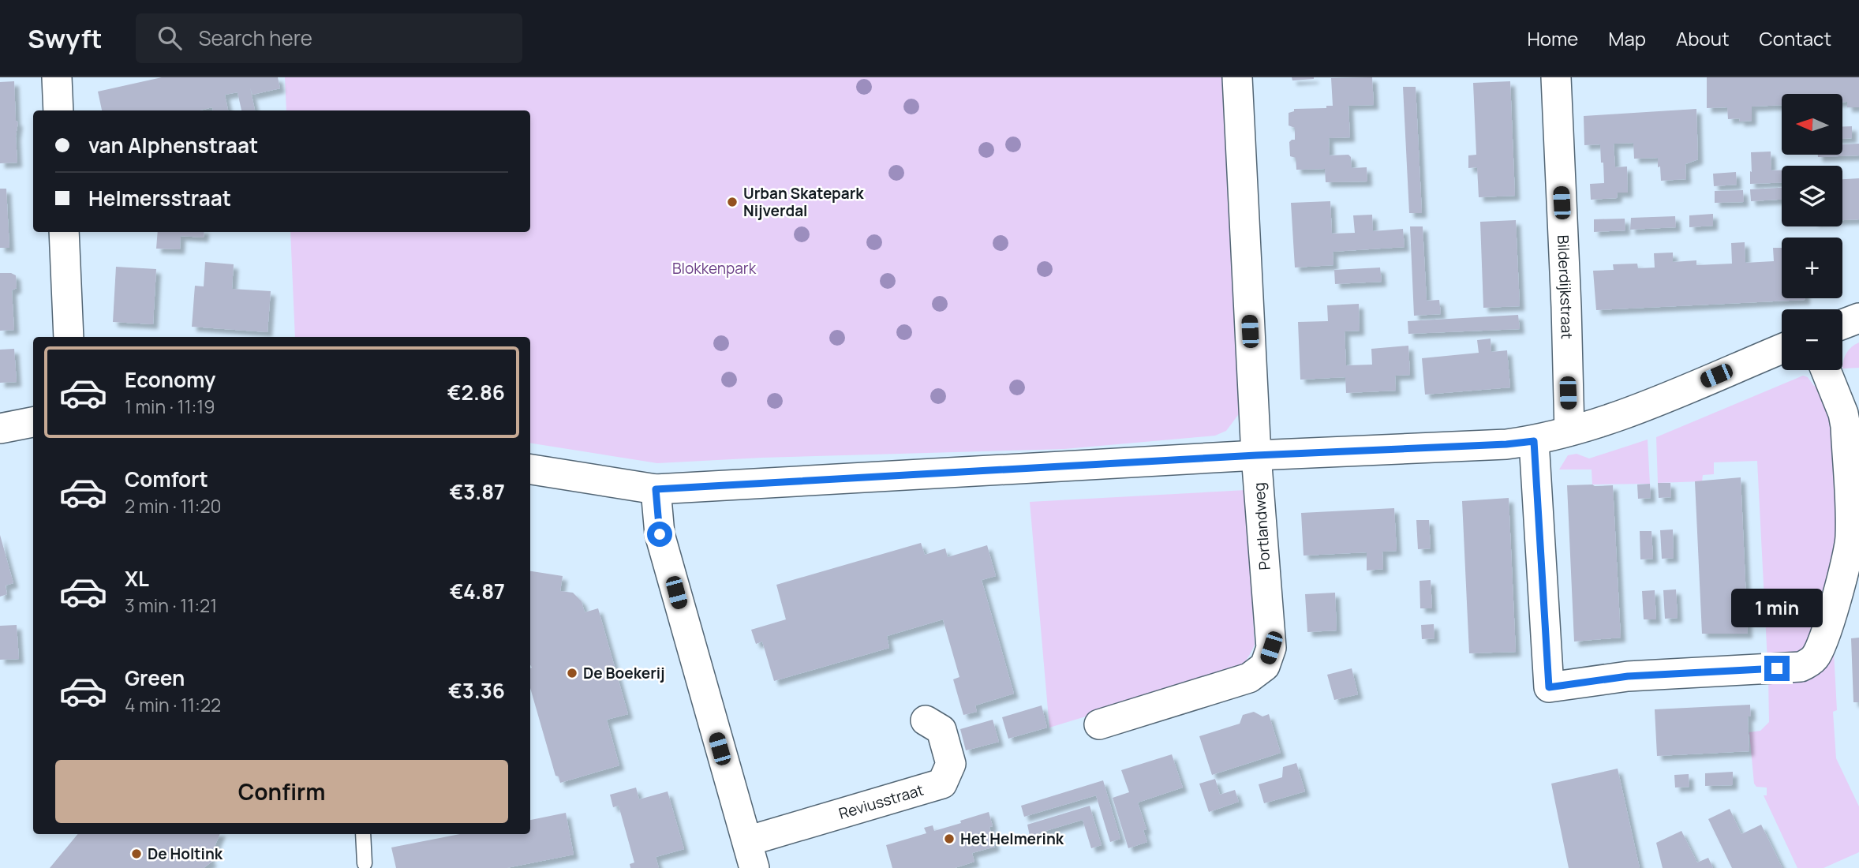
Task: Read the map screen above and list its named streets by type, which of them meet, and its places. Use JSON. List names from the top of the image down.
{
  "streets": {
    "street": ["Bilderdijkstraat", "Portlandweg", "Reviusstraat"]
  },
  "parks": ["Blokkenpark"],
  "places": [
    "Urban Skatepark Nijverdal",
    "De Boekerij",
    "Het Helmerink",
    "De Holtink"
  ],
  "north": "left",
  "page": {
    "header": "Swyft",
    "search": "Search here",
    "nav": [
      "Home",
      "Map",
      "About",
      "Contact"
    ],
    "map_buttons": ["+", "−"],
    "banner": ["van Alphenstraat", "Helmersstraat"],
    "list": [
      {
        "name": "Economy",
        "note": "1 min · 11:19",
        "value": "€2.86"
      },
      {
        "name": "Comfort",
        "note": "2 min · 11:20",
        "value": "€3.87"
      },
      {
        "name": "XL",
        "note": "3 min · 11:21",
        "value": "€4.87"
      },
      {
        "name": "Green",
        "note": "4 min · 11:22",
        "value": "€3.36"
      }
    ],
    "bubble": "1 min",
    "buttons": "Confirm"
  }
}
